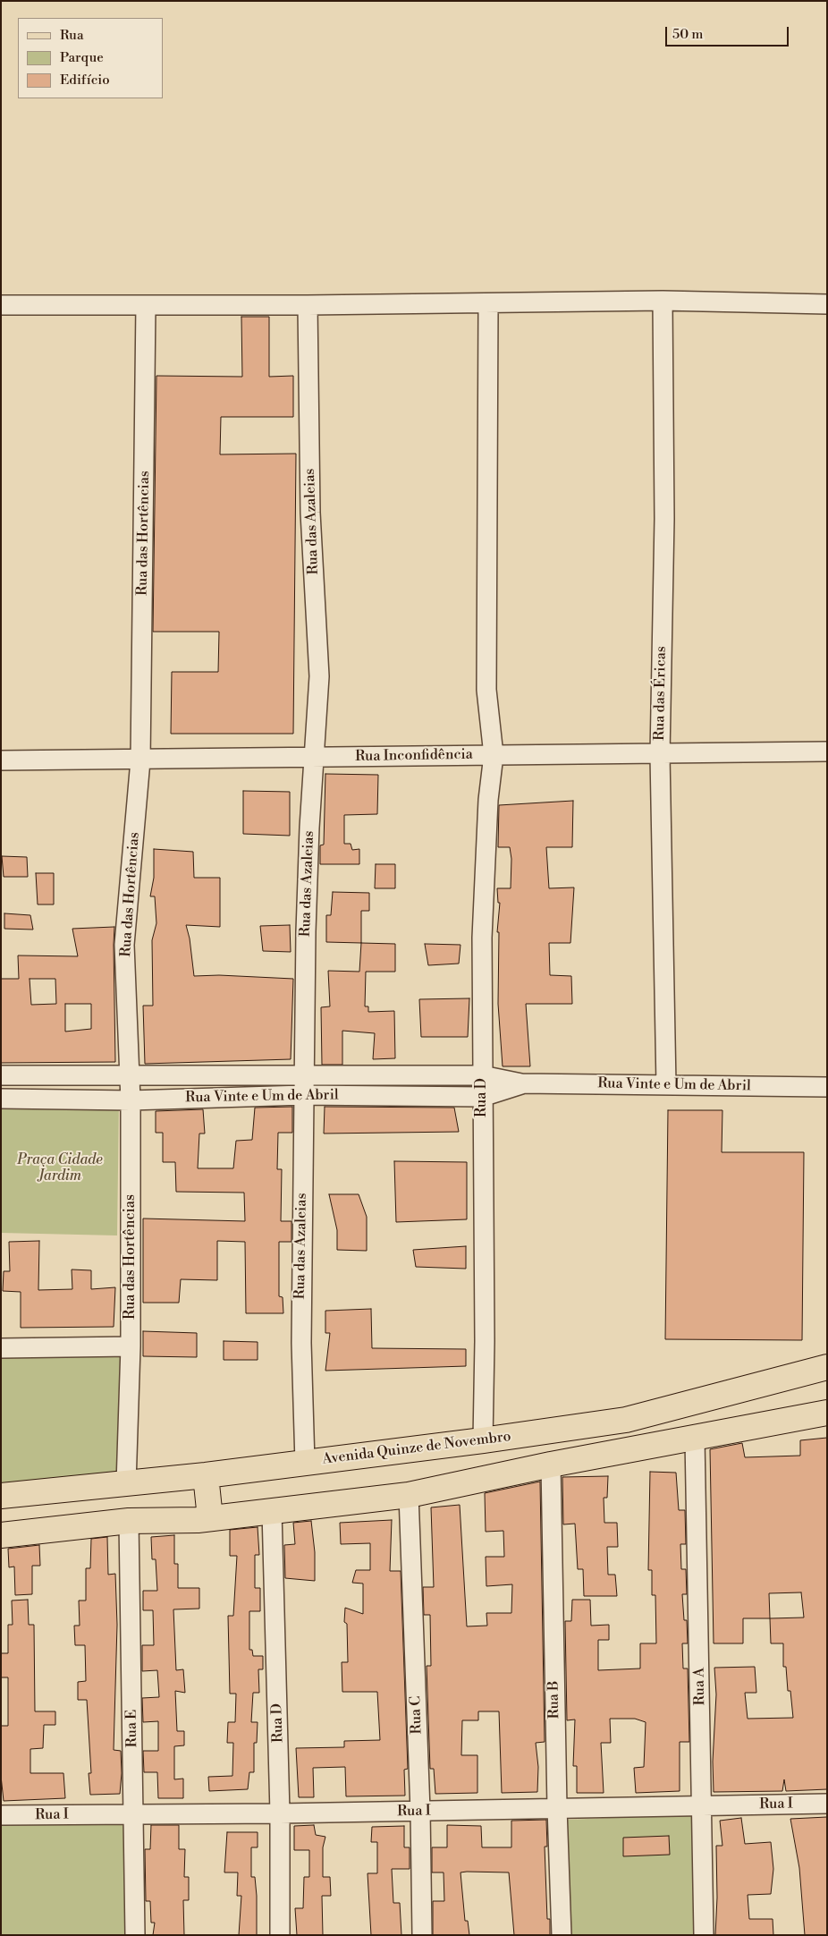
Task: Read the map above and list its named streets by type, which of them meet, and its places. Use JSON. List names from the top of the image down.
{
  "streets": {
    "main road": ["Avenida Quinze de Novembro"],
    "street": [
      "Rua das Azaleias",
      "Rua das Hortências",
      "Rua das Éricas",
      "Rua Inconfidência",
      "Rua Vinte e Um de Abril",
      "Rua D",
      "Rua A",
      "Rua B",
      "Rua C",
      "Rua E",
      "Rua I"
    ]
  },
  "crossings": [
    ["Rua das Azaleias", "Rua Inconfidência"],
    ["Rua das Azaleias", "Rua Vinte e Um de Abril"],
    ["Rua das Azaleias", "Avenida Quinze de Novembro"],
    ["Rua das Hortências", "Rua Inconfidência"],
    ["Rua das Hortências", "Rua Vinte e Um de Abril"],
    ["Rua das Hortências", "Avenida Quinze de Novembro"],
    ["Rua das Éricas", "Rua Inconfidência"],
    ["Rua das Éricas", "Rua Vinte e Um de Abril"],
    ["Rua Inconfidência", "Rua D"],
    ["Rua Vinte e Um de Abril", "Rua D"],
    ["Rua D", "Avenida Quinze de Novembro"],
    ["Rua D", "Rua I"],
    ["Rua A", "Rua I"],
    ["Rua B", "Rua I"],
    ["Rua C", "Rua I"],
    ["Rua E", "Rua I"]
  ],
  "parks": ["Praça Cidade Jardim"],
  "legend": ["Rua", "Parque", "Edifício"],
  "scale_bar": "50 m"
}
